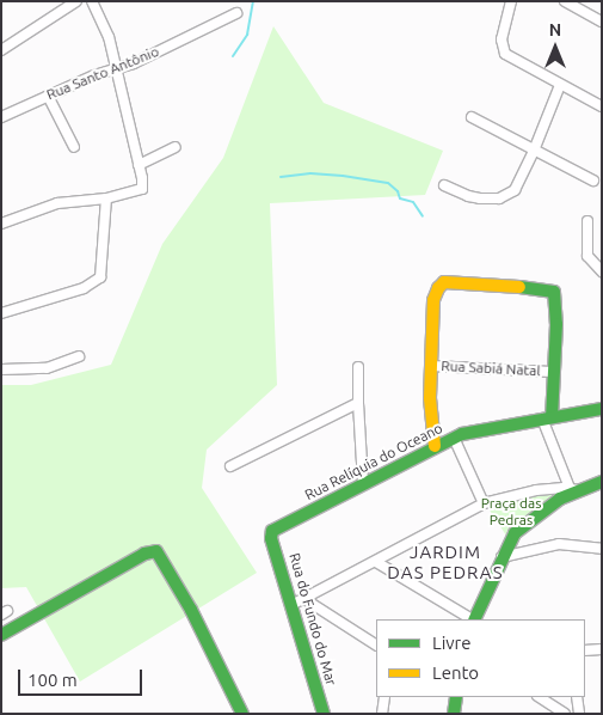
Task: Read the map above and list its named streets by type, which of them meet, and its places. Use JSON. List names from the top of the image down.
{
  "streets": {
    "street": [
      "Rua Santo Antônio",
      "Rua Sabiá Natal",
      "Rua Relíquia do Oceano",
      "Rua do Fundo do Mar"
    ]
  },
  "crossings": [
    ["Rua Relíquia do Oceano", "Rua do Fundo do Mar"]
  ],
  "districts": ["JARDIM DAS PEDRAS"],
  "parks": ["Praça das Pedras"],
  "legend": ["Livre", "Lento"],
  "scale_bar": "100 m",
  "north": "top"
}
